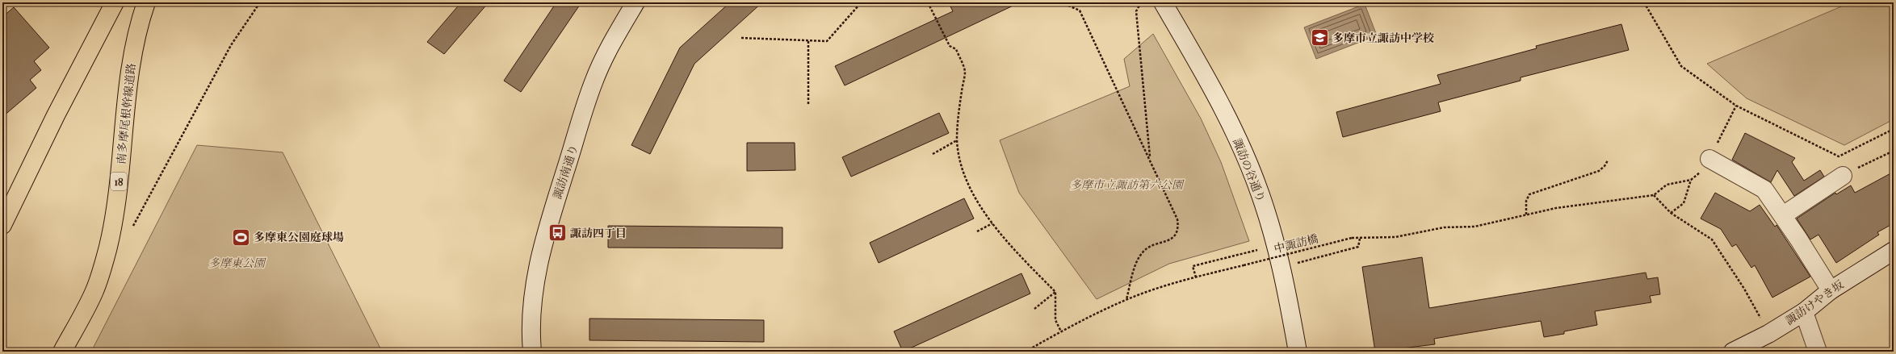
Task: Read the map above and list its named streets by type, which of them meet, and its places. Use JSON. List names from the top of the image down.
{
  "streets": {
    "main road": ["南多摩尾根幹線道路", "18"],
    "street": ["諏訪の谷通り", "諏訪南通り", "諏訪けやき坂"],
    "path": ["中諏訪橋"]
  },
  "parks": ["多摩市立諏訪第六公園", "多摩東公園"],
  "places": {
    "school or university": ["多摩市立諏訪中学校"],
    "bus stop": ["諏訪四丁目"],
    "sports": ["多摩東公園庭球場"]
  }
}
